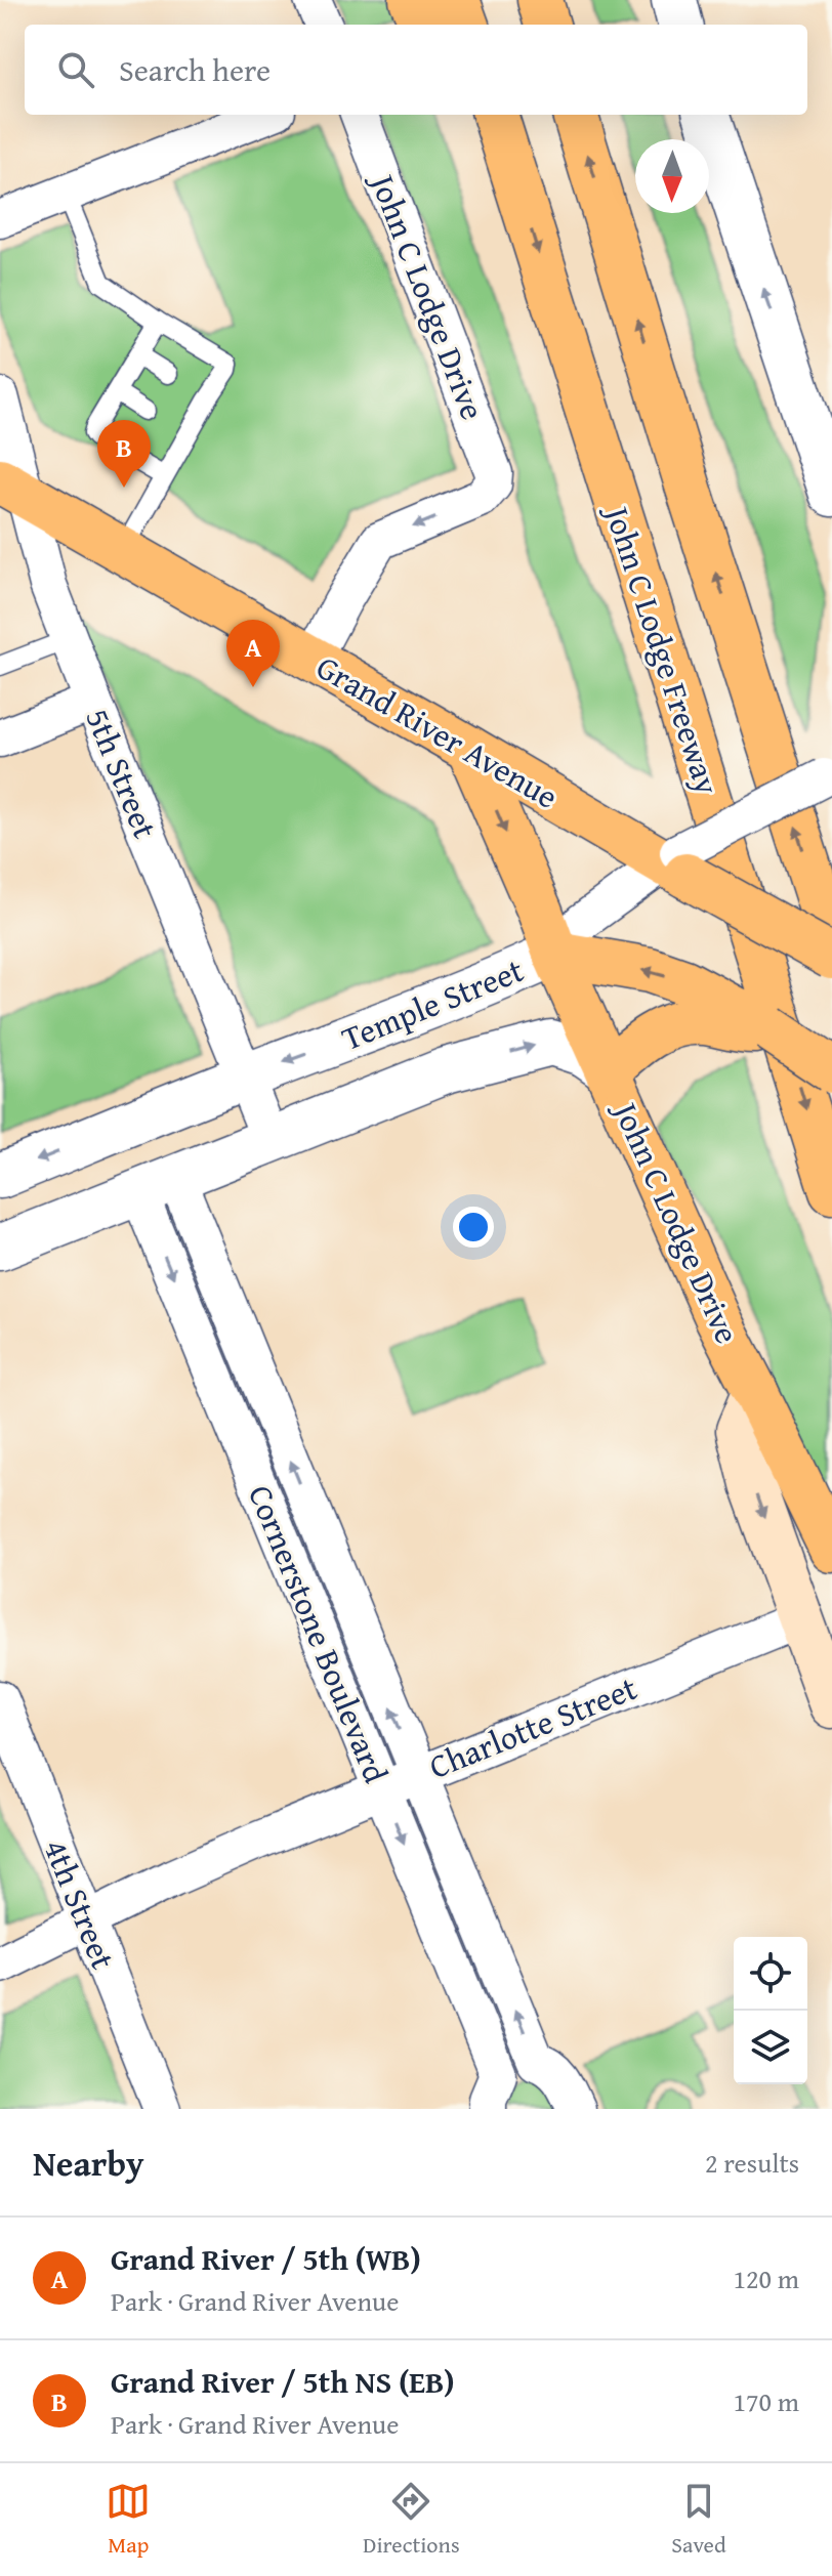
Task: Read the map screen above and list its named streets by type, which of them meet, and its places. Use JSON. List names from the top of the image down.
{
  "streets": {
    "main road": ["John C Lodge Drive", "John C Lodge Freeway", "Grand River Avenue"],
    "street": [
      "5th Street",
      "Temple Street",
      "Cornerstone Boulevard",
      "Charlotte Street",
      "4th Street"
    ]
  },
  "crossings": [
    ["John C Lodge Drive", "Grand River Avenue"],
    ["John C Lodge Drive", "Temple Street"],
    ["Grand River Avenue", "5th Street"],
    ["Grand River Avenue", "Temple Street"],
    ["5th Street", "Temple Street"],
    ["Temple Street", "Cornerstone Boulevard"],
    ["Cornerstone Boulevard", "Charlotte Street"],
    ["Charlotte Street", "4th Street"]
  ],
  "north": "bottom",
  "page": {
    "search": "Search here",
    "pins": ["B", "A"],
    "heading": ["Nearby", "2 results"],
    "list": [
      {
        "mark": "A",
        "name": "Grand River / 5th (WB)",
        "note": "Park · Grand River Avenue",
        "value": "120 m"
      },
      {
        "mark": "B",
        "name": "Grand River / 5th NS (EB)",
        "note": "Park · Grand River Avenue",
        "value": "170 m"
      }
    ],
    "nav": ["Map", "Directions", "Saved"]
  }
}
